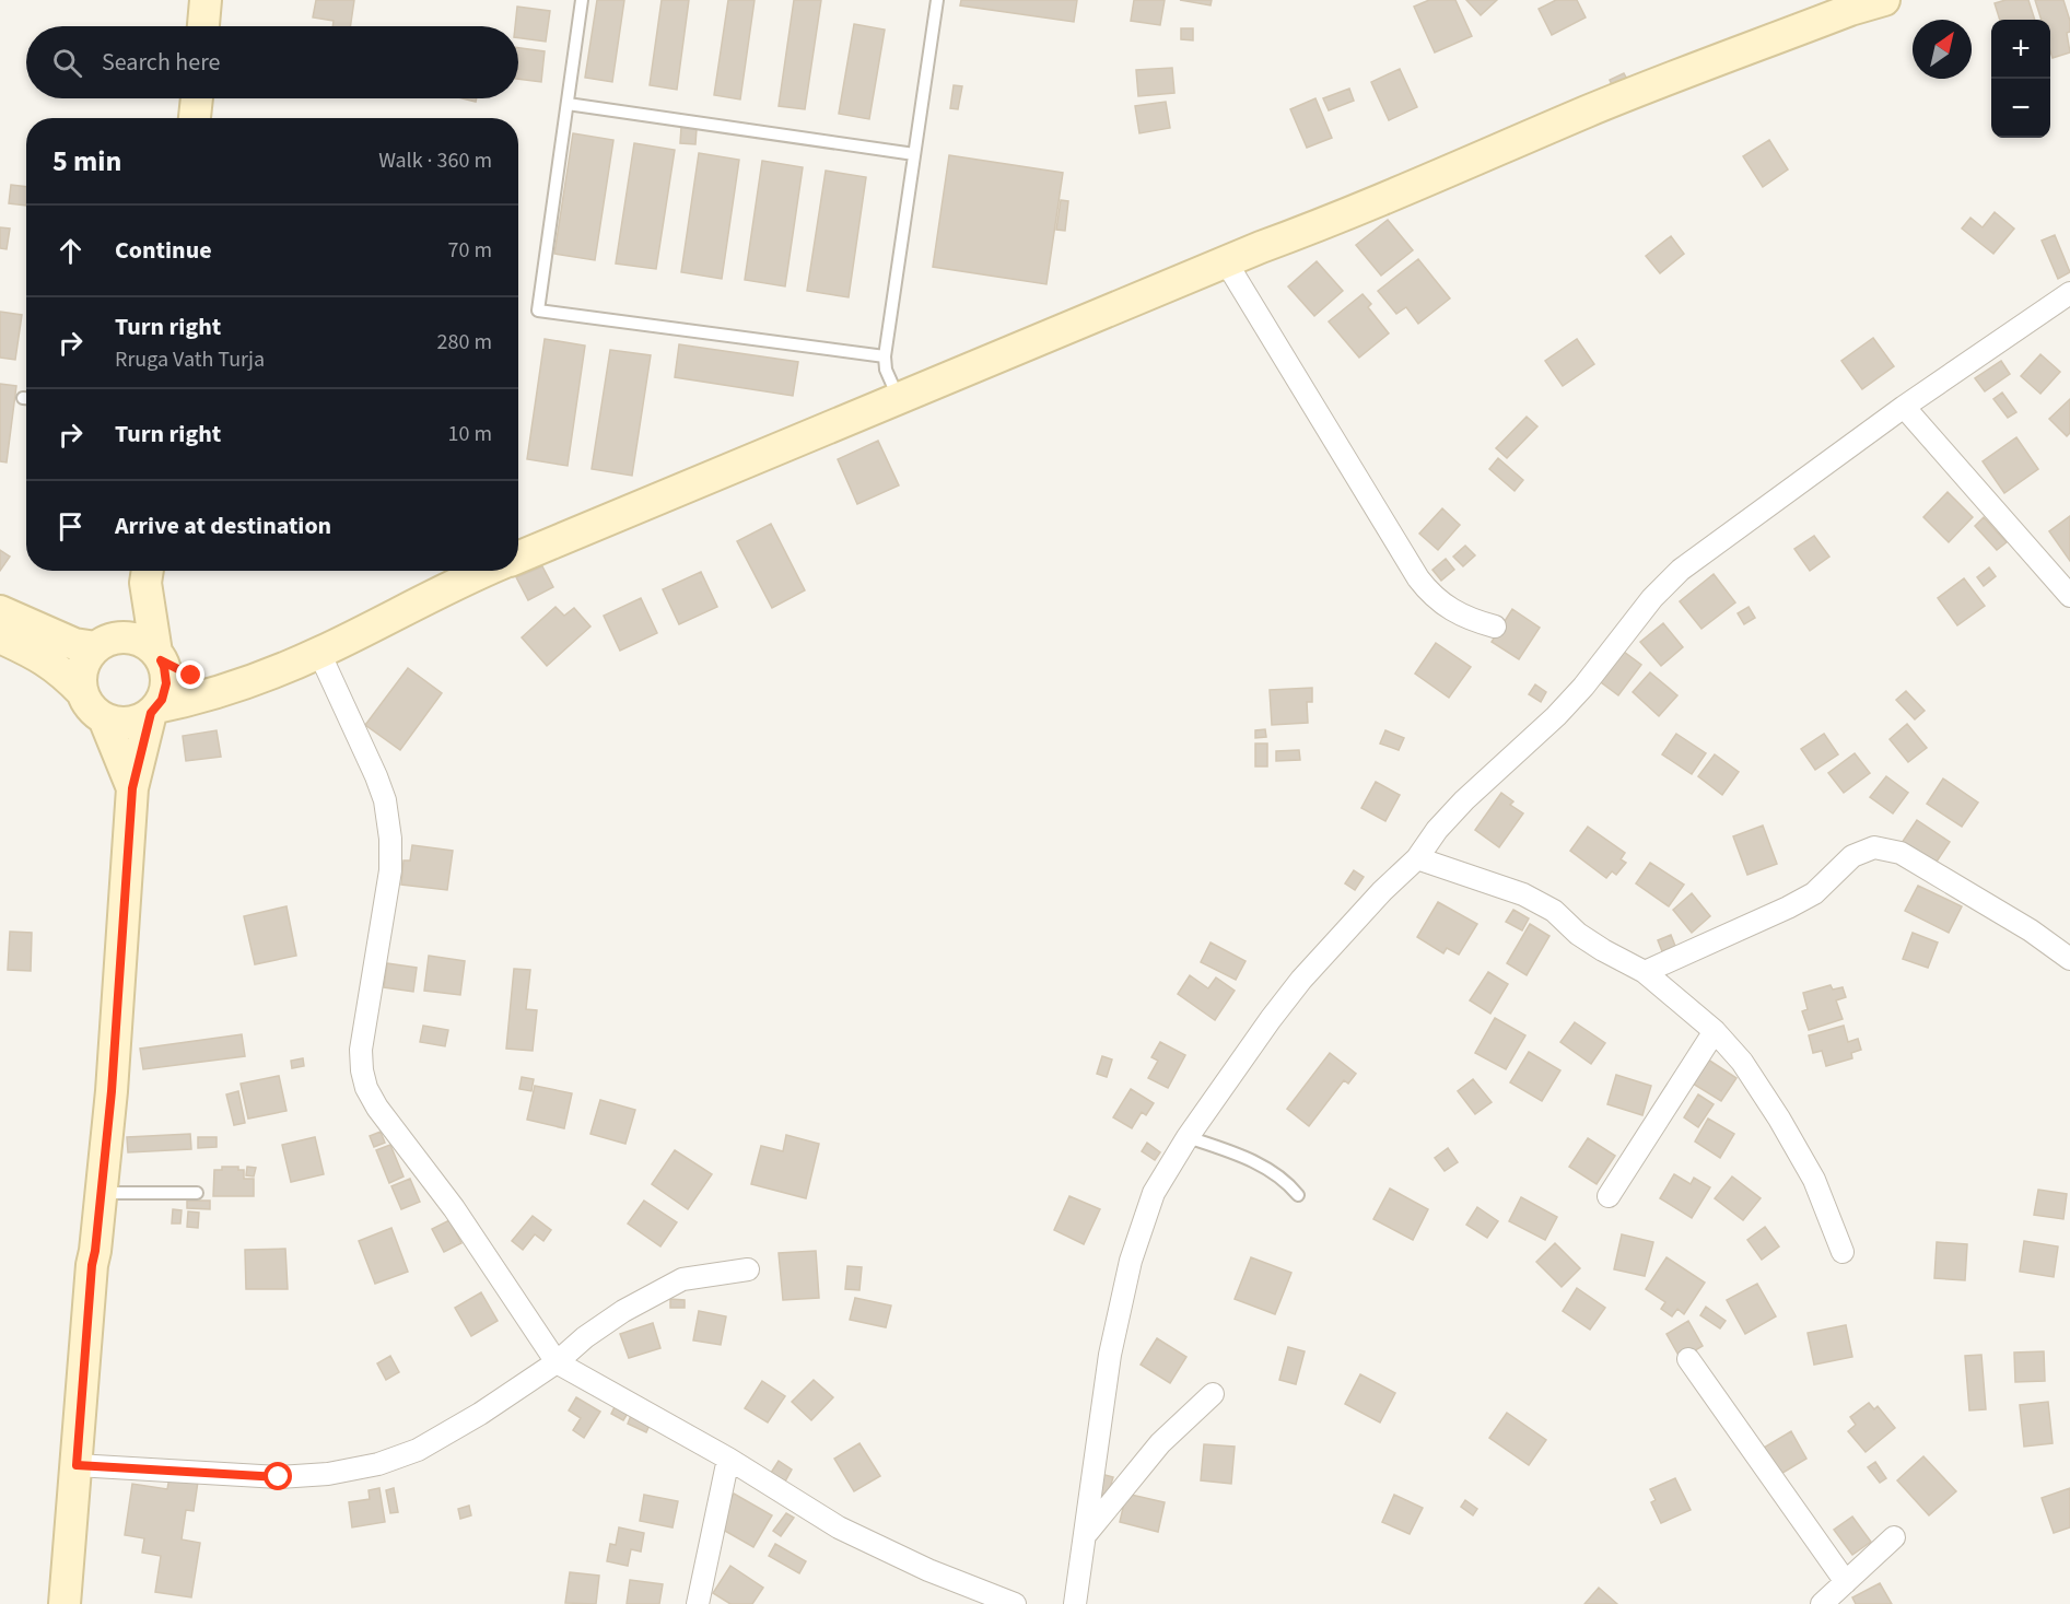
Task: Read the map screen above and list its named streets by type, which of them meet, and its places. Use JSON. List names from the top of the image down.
{
  "north": "top right",
  "page": {
    "map_buttons": ["+", "−"],
    "search": "Search here",
    "heading": ["5 min", "Walk · 360 m"],
    "list": [
      ["Continue", "70 m"],
      ["Turn right", "Rruga Vath Turja", "280 m"],
      ["Turn right", "10 m"],
      "Arrive at destination"
    ]
  }
}
